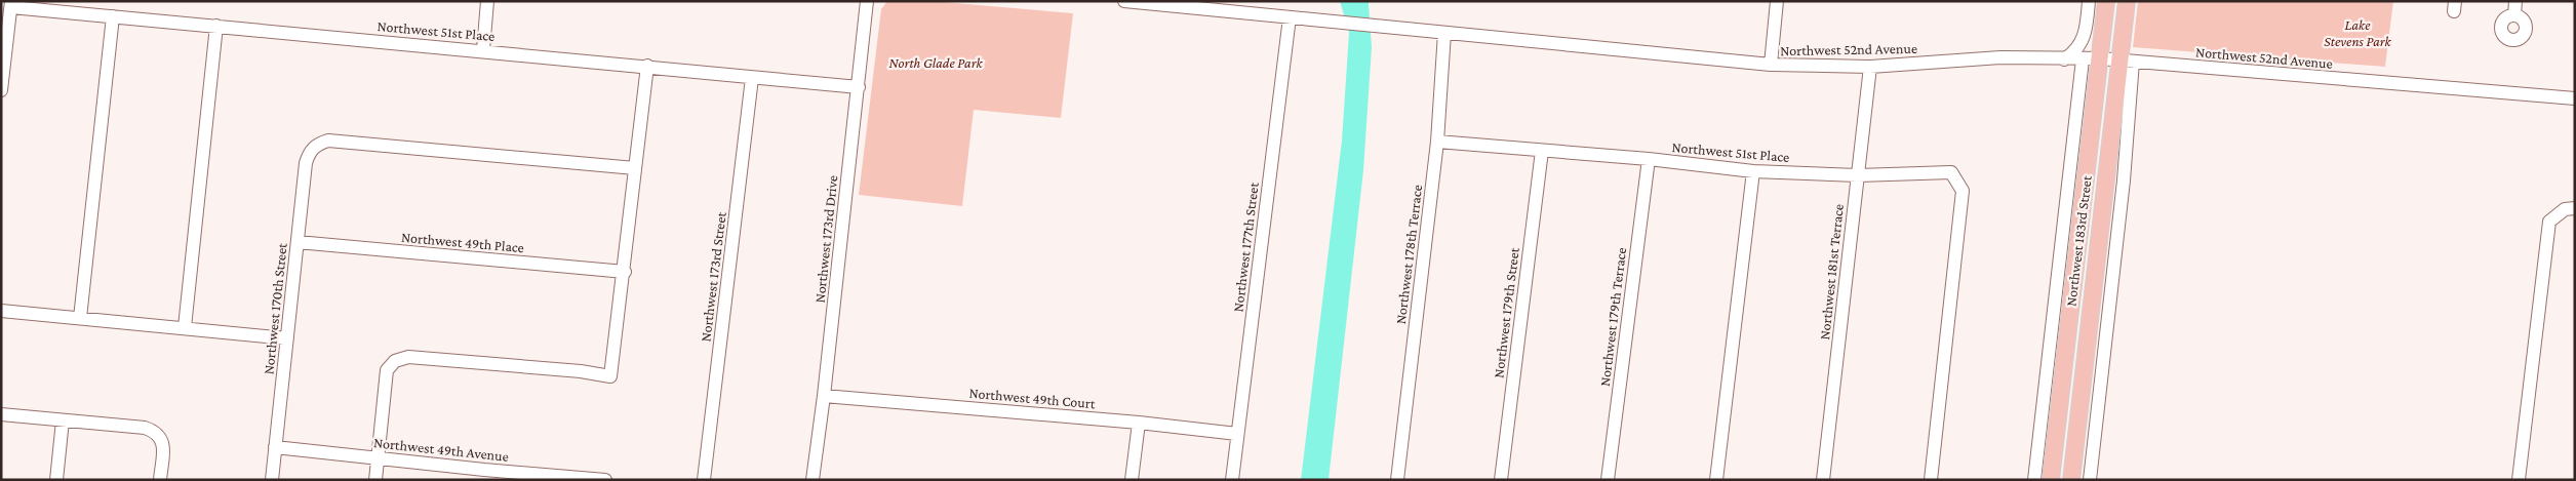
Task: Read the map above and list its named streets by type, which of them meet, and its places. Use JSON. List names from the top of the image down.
{
  "streets": {
    "main road": ["Northwest 183rd Street"],
    "street": [
      "Northwest 51st Place",
      "Northwest 52nd Avenue",
      "Northwest 173rd Drive",
      "Northwest 49th Place",
      "Northwest 177th Street",
      "Northwest 178th Terrace",
      "Northwest 181st Terrace",
      "Northwest 173rd Street",
      "Northwest 170th Street",
      "Northwest 179th Street",
      "Northwest 179th Terrace",
      "Northwest 49th Court",
      "Northwest 49th Avenue"
    ]
  },
  "crossings": [
    ["Northwest 51st Place", "Northwest 173rd Drive"],
    ["Northwest 51st Place", "Northwest 178th Terrace"],
    ["Northwest 51st Place", "Northwest 181st Terrace"],
    ["Northwest 51st Place", "Northwest 173rd Street"],
    ["Northwest 51st Place", "Northwest 179th Street"],
    ["Northwest 51st Place", "Northwest 179th Terrace"],
    ["Northwest 52nd Avenue", "Northwest 183rd Street"],
    ["Northwest 52nd Avenue", "Northwest 177th Street"],
    ["Northwest 52nd Avenue", "Northwest 178th Terrace"],
    ["Northwest 52nd Avenue", "Northwest 181st Terrace"],
    ["Northwest 173rd Drive", "Northwest 49th Court"],
    ["Northwest 49th Place", "Northwest 170th Street"],
    ["Northwest 177th Street", "Northwest 49th Court"],
    ["Northwest 170th Street", "Northwest 49th Avenue"]
  ],
  "parks": ["Lake Stevens Park", "North Glade Park"]
}
